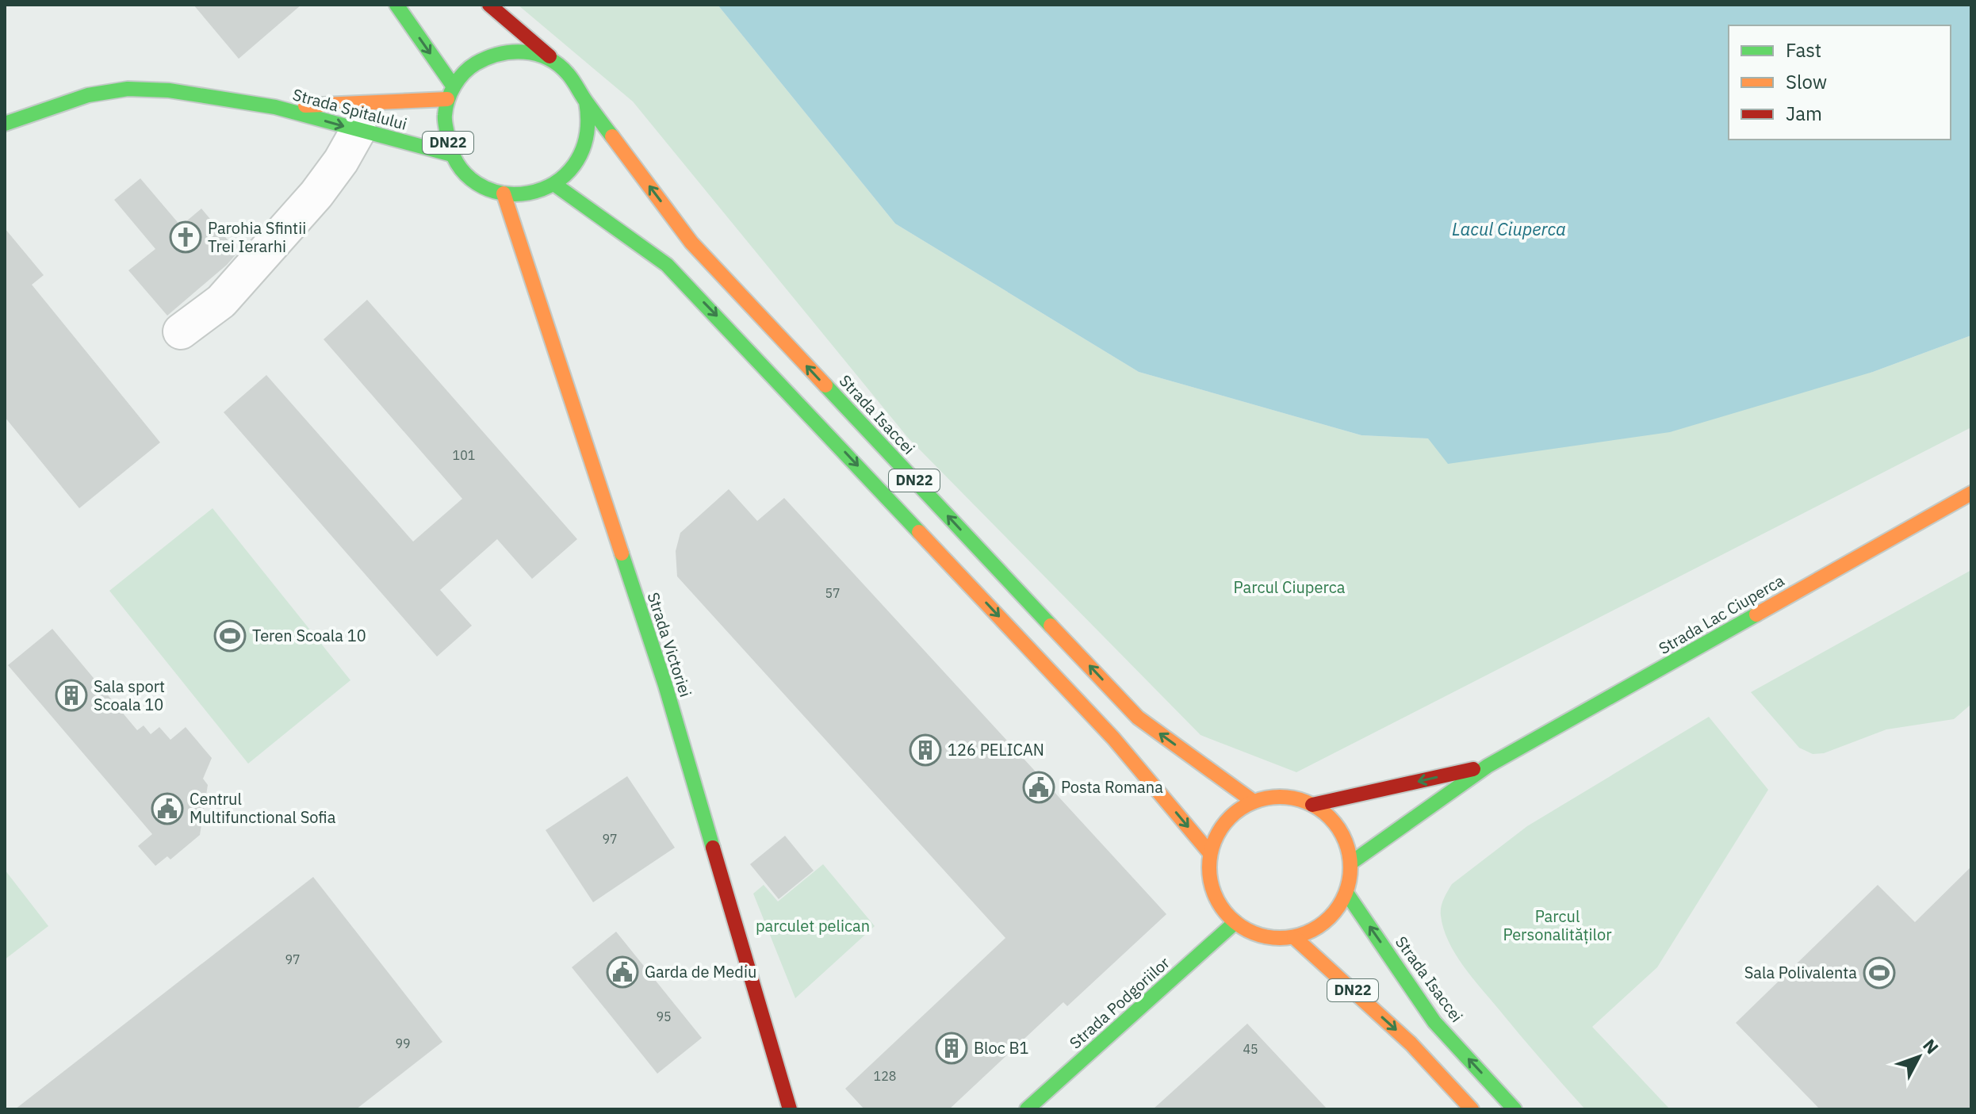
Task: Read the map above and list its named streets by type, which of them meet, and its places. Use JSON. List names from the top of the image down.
{
  "streets": {
    "main road": [
      "Strada Spitalului",
      "DN22",
      "Strada Isaccei",
      "Strada Lac Ciuperca",
      "Strada Victoriei",
      "Strada Podgoriilor"
    ]
  },
  "crossings": [
    ["Strada Spitalului", "DN22"],
    ["Strada Spitalului", "Strada Isaccei"],
    ["Strada Spitalului", "Strada Victoriei"],
    ["DN22", "Strada Isaccei"],
    ["DN22", "Strada Lac Ciuperca"],
    ["DN22", "Strada Victoriei"],
    ["DN22", "Strada Podgoriilor"],
    ["Strada Isaccei", "Strada Lac Ciuperca"],
    ["Strada Isaccei", "Strada Victoriei"],
    ["Strada Isaccei", "Strada Podgoriilor"],
    ["Strada Lac Ciuperca", "Strada Podgoriilor"]
  ],
  "water": ["Lacul Ciuperca"],
  "parks": ["Parcul Ciuperca", "Parcul Personalităților", "parculet pelican"],
  "places": {
    "church": ["Parohia Sfintii Trei Ierarhi"],
    "sports": ["Teren Scoala 10", "Sala Polivalenta"],
    "building": ["Sala sport Scoala 10", "126 PELICAN", "Bloc B1"],
    "public building": ["Posta Romana", "Centrul Multifunctional Sofia", "Garda de Mediu"]
  },
  "house_numbers": [
    "101",
    "57",
    "97",
    "97",
    "95",
    "99",
    "45",
    "128"
  ],
  "legend": ["Fast", "Slow", "Jam"],
  "north": "top right"
}
